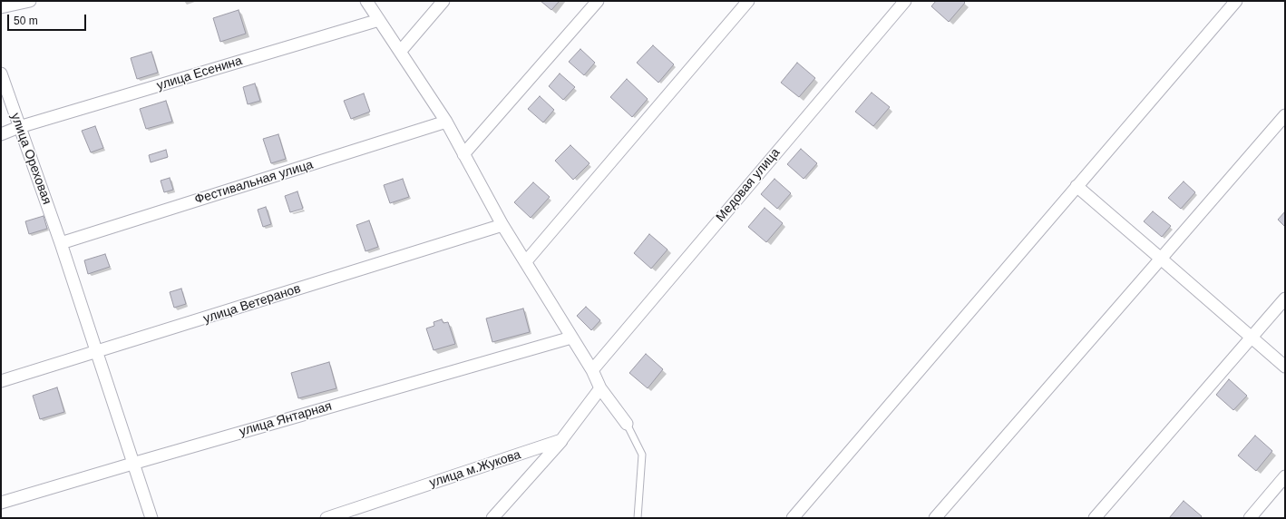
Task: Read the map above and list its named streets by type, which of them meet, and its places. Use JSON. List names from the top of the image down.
{
  "streets": {
    "street": [
      "улица Есенина",
      "улица Ореховая",
      "Фестивальная улица",
      "Медовая улица",
      "улица Ветеранов",
      "улица Янтарная",
      "улица м.Жукова"
    ]
  },
  "crossings": [
    ["улица Есенина", "улица Ореховая"],
    ["улица Ореховая", "Фестивальная улица"],
    ["улица Ореховая", "улица Ветеранов"],
    ["улица Ореховая", "улица Янтарная"]
  ],
  "scale_bar": "50 m"
}
